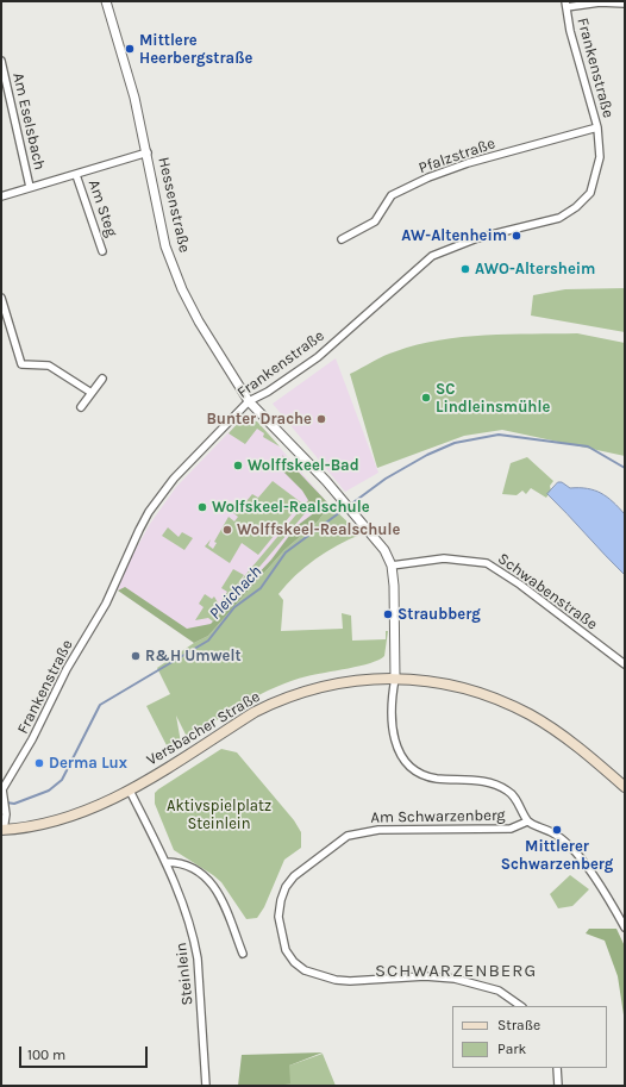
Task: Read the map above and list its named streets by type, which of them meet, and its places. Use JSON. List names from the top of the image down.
{
  "streets": {
    "main road": ["Versbacher Straße"],
    "street": [
      "Frankenstraße",
      "Am Eselsbach",
      "Pfalzstraße",
      "Hessenstraße",
      "Am Steg",
      "Schwabenstraße",
      "Am Schwarzenberg",
      "Steinlein"
    ]
  },
  "crossings": [
    ["Frankenstraße", "Pfalzstraße"],
    ["Frankenstraße", "Hessenstraße"],
    ["Frankenstraße", "Versbacher Straße"],
    ["Hessenstraße", "Schwabenstraße"],
    ["Versbacher Straße", "Am Schwarzenberg"],
    ["Versbacher Straße", "Steinlein"]
  ],
  "districts": ["SCHWARZENBERG"],
  "water": ["Pleichach"],
  "parks": ["Aktivspielplatz Steinlein"],
  "places": [
    "Mittlere Heerbergstraße",
    "AW-Altenheim",
    "AWO-Altersheim",
    "SC Lindleinsmühle",
    "Bunter Drache",
    "Wolffskeel-Bad",
    "Wolfskeel-Realschule",
    "Wolffskeel-Realschule",
    "Straubberg",
    "R&H Umwelt",
    "Derma Lux",
    "Mittlerer Schwarzenberg"
  ],
  "legend": ["Straße", "Park"],
  "scale_bar": "100 m"
}
